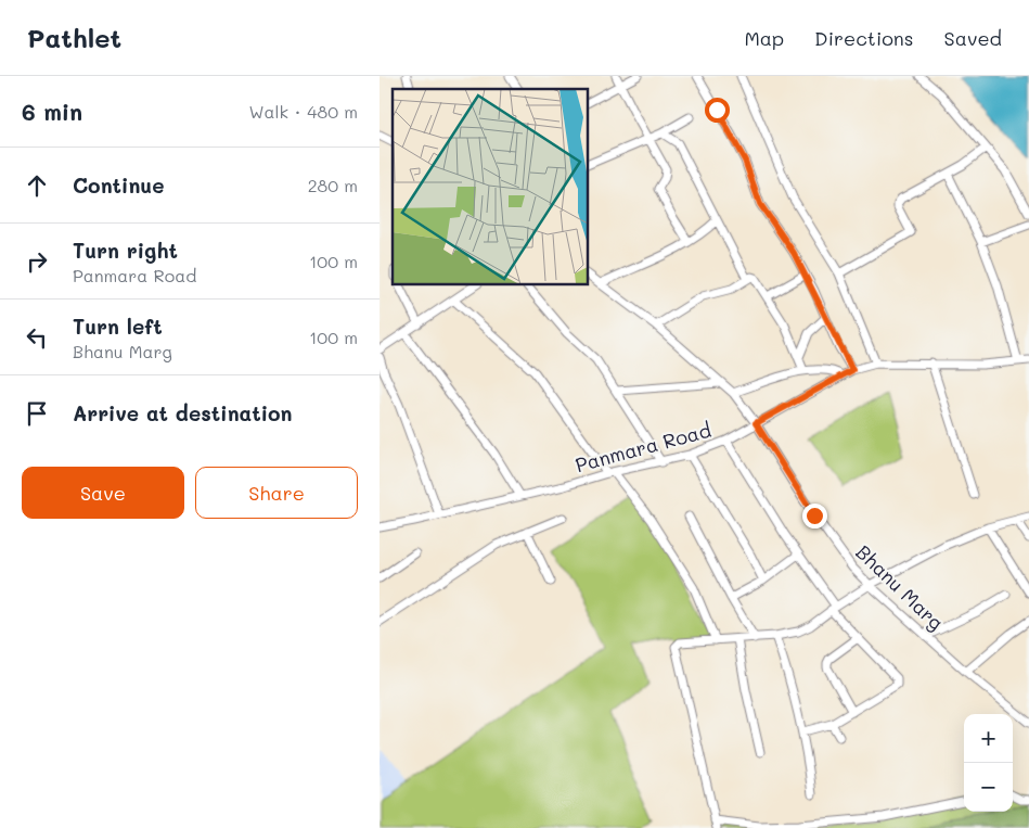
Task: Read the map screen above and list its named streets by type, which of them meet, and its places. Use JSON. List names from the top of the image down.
{
  "streets": {
    "street": ["Panmara Road", "Bhanu Marg"]
  },
  "crossings": [
    ["Panmara Road", "Bhanu Marg"]
  ],
  "page": {
    "header": "Pathlet",
    "nav": ["Map", "Directions", "Saved"],
    "heading": ["6 min", "Walk · 480 m"],
    "list": [
      ["Continue", "280 m"],
      ["Turn right", "Panmara Road", "100 m"],
      ["Turn left", "Bhanu Marg", "100 m"],
      "Arrive at destination"
    ],
    "buttons": ["Save", "Share"],
    "map_buttons": ["+", "−"]
  }
}
